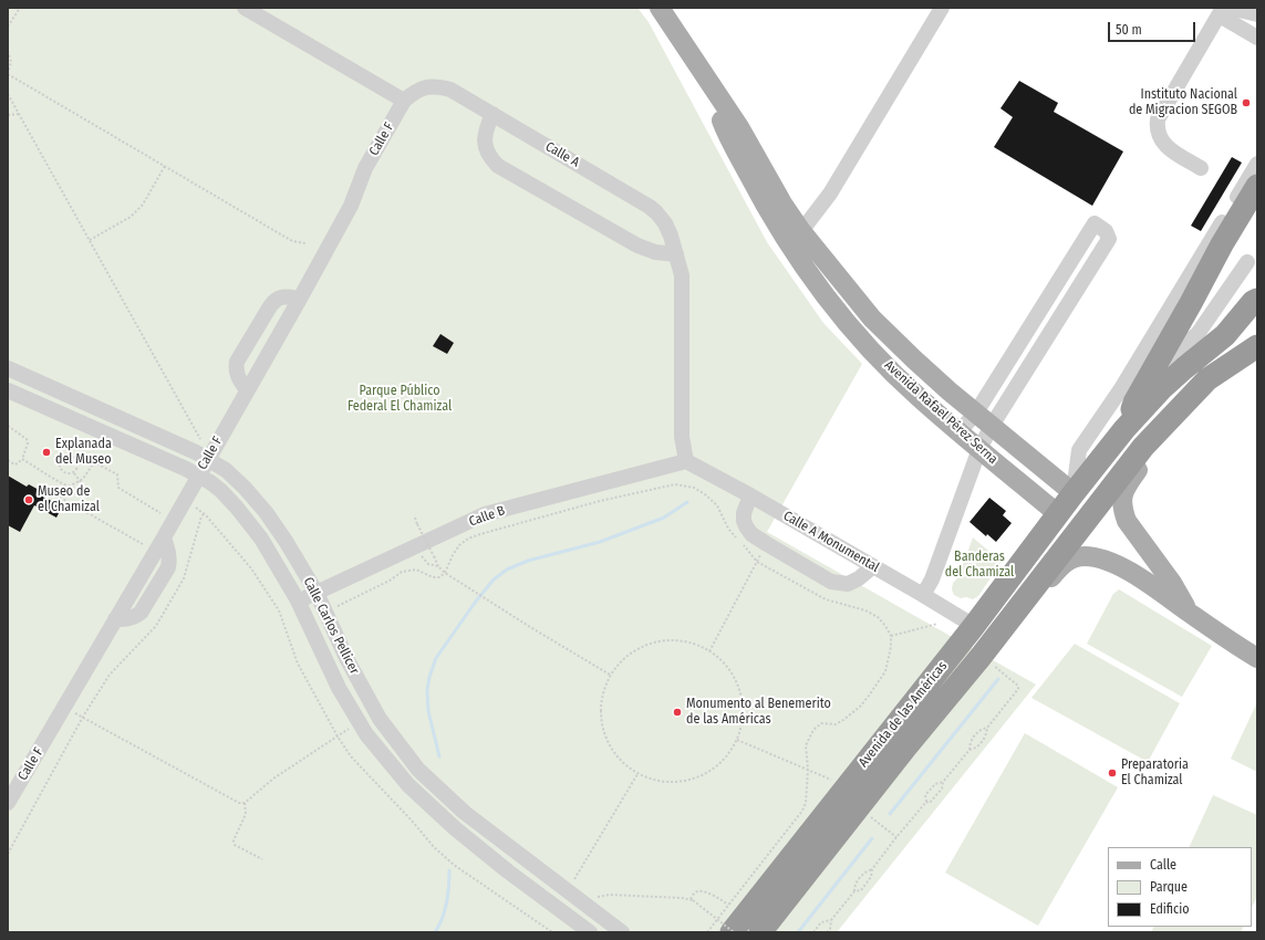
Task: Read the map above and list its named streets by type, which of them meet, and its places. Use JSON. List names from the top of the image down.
{
  "streets": {
    "highway": ["Avenida de las Américas"],
    "main road": ["Avenida Rafael Pérez Serna"],
    "street": [
      "Calle F",
      "Calle A",
      "Calle B",
      "Calle A Monumental",
      "Calle Carlos Pellicer"
    ]
  },
  "crossings": [
    ["Calle F", "Calle A"],
    ["Calle F", "Calle Carlos Pellicer"],
    ["Calle A", "Calle B"],
    ["Calle A", "Calle A Monumental"],
    ["Avenida Rafael Pérez Serna", "Avenida de las Américas"],
    ["Calle B", "Calle A Monumental"],
    ["Calle B", "Calle Carlos Pellicer"],
    ["Calle A Monumental", "Avenida de las Américas"]
  ],
  "parks": ["Parque Público Federal El Chamizal", "Banderas del Chamizal"],
  "places": [
    "Instituto Nacional de Migracion SEGOB",
    "Explanada del Museo",
    "Museo de el Chamizal",
    "Monumento al Benemerito de las Américas",
    "Preparatoria El Chamizal"
  ],
  "legend": ["Calle", "Parque", "Edificio"],
  "scale_bar": "50 m"
}
